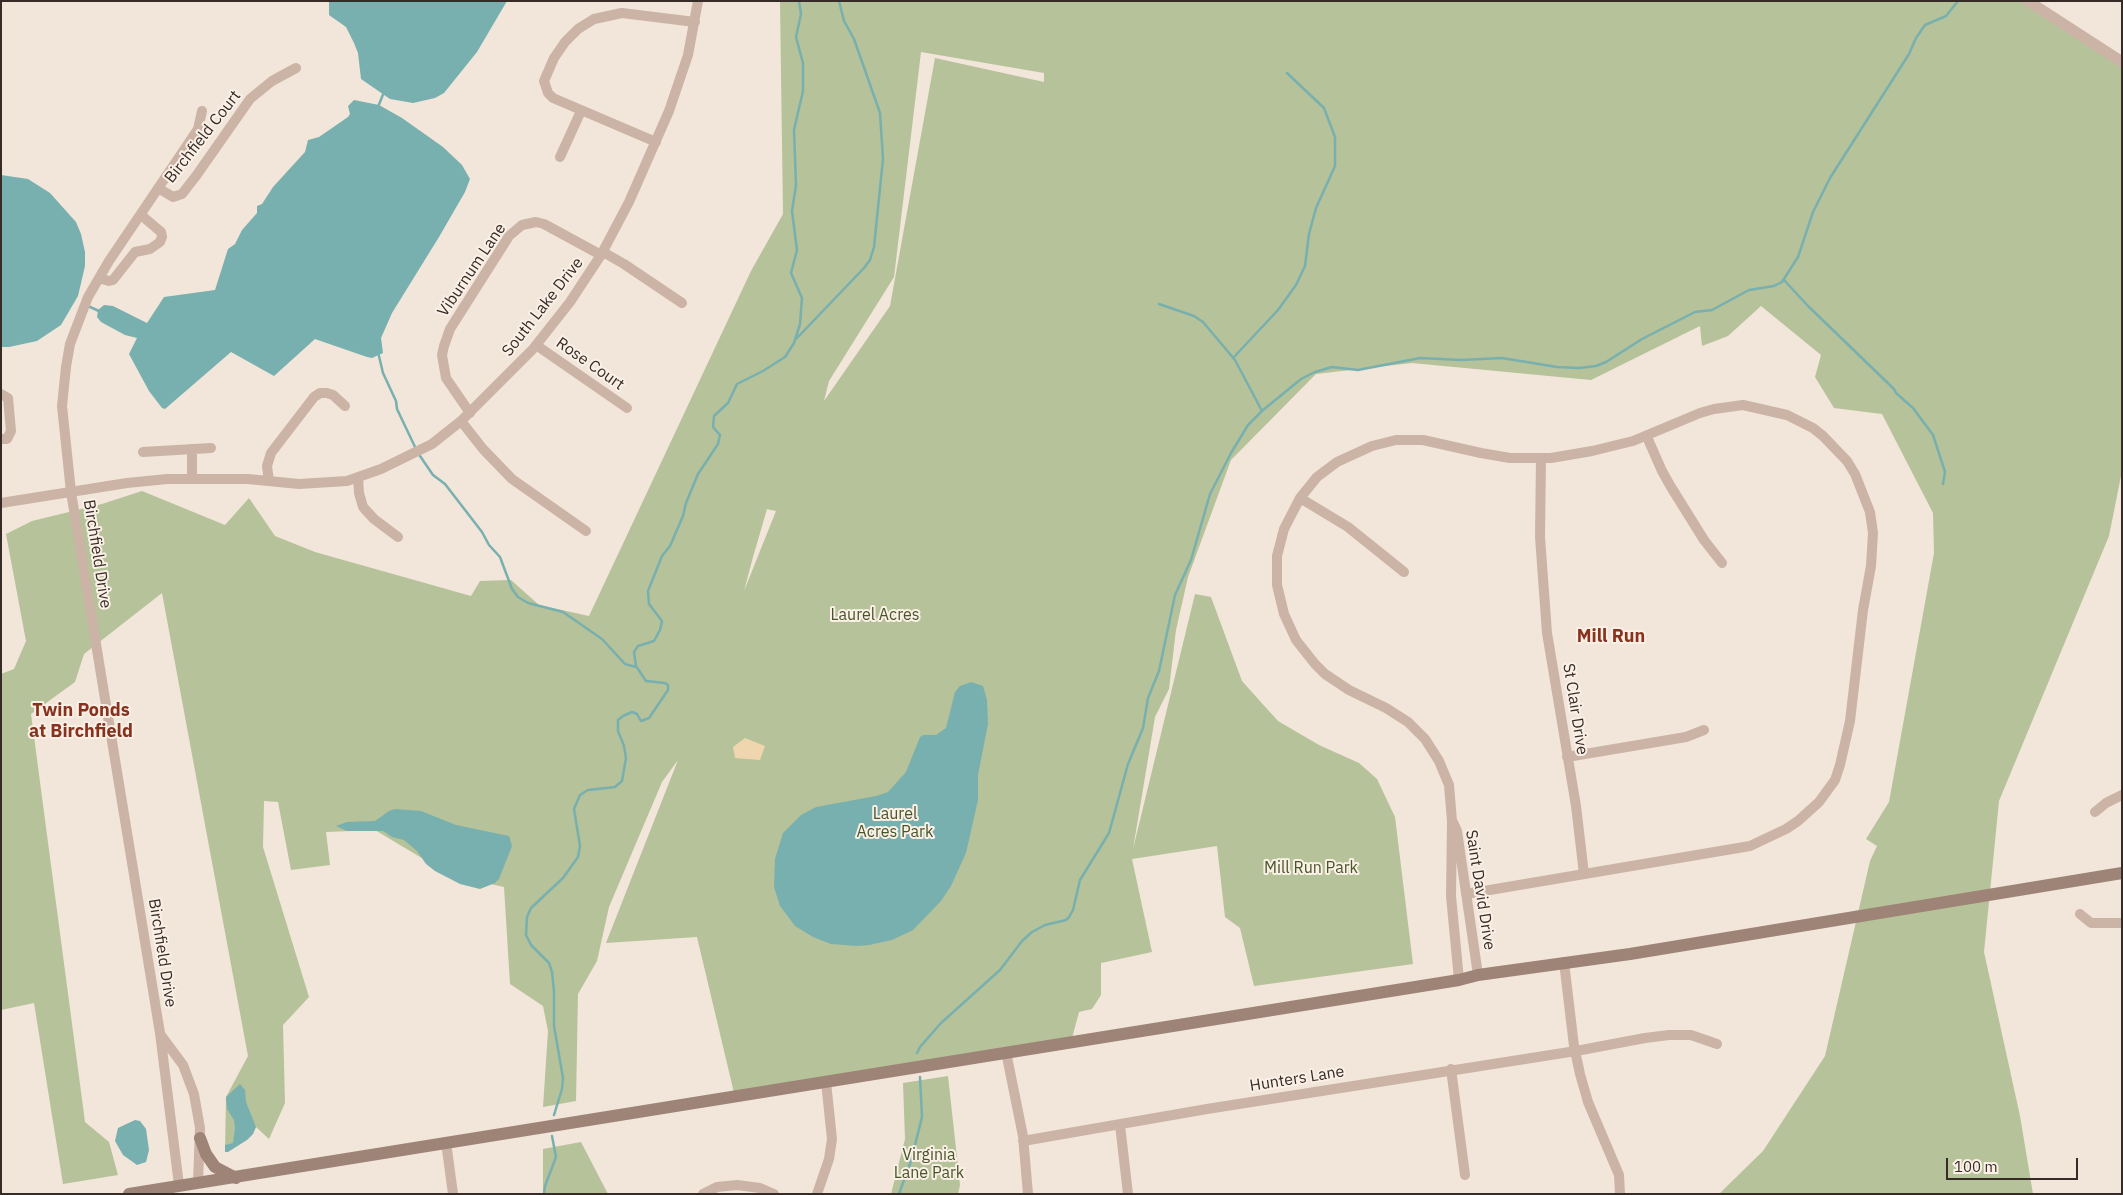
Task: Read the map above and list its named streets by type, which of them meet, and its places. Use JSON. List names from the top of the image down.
{
  "streets": {
    "street": [
      "Birchfield Court",
      "Viburnum Lane",
      "South Lake Drive",
      "Rose Court",
      "Birchfield Drive",
      "St Clair Drive",
      "Saint David Drive",
      "Hunters Lane"
    ]
  },
  "crossings": [
    ["Birchfield Court", "Birchfield Drive"],
    ["Viburnum Lane", "South Lake Drive"],
    ["South Lake Drive", "Rose Court"],
    ["South Lake Drive", "Birchfield Drive"]
  ],
  "districts": ["Mill Run", "Twin Ponds at Birchfield"],
  "parks": [
    "Laurel Acres",
    "Laurel Acres Park",
    "Mill Run Park",
    "Virginia Lane Park"
  ],
  "scale_bar": "100 m"
}
